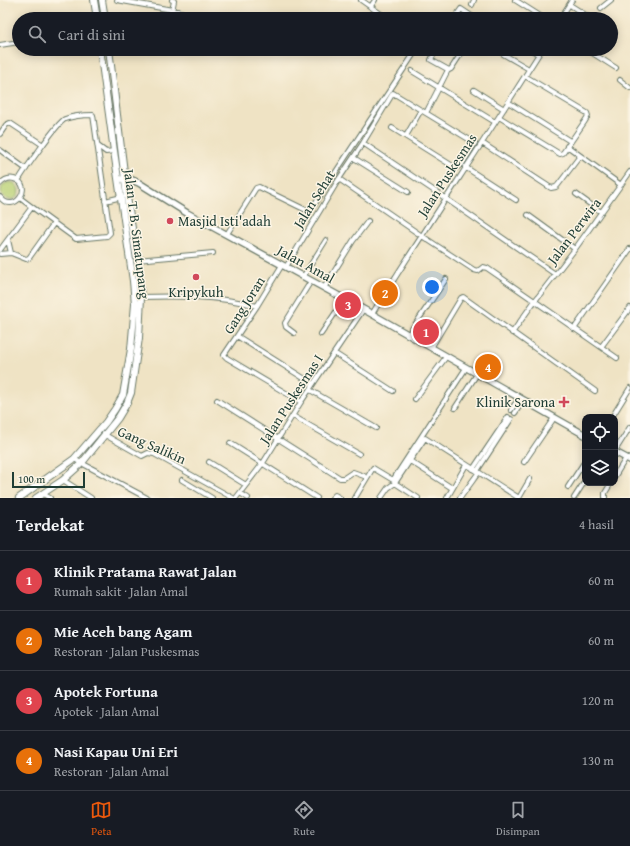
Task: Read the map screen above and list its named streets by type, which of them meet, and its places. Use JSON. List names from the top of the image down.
{
  "streets": {
    "main road": ["Jalan T. B. Simatupang"],
    "street": [
      "Jalan Puskesmas",
      "Jalan Sehat",
      "Jalan Perwira",
      "Jalan Amal",
      "Gang Joran",
      "Jalan Puskesmas I",
      "Gang Salikin"
    ]
  },
  "crossings": [
    ["Jalan Puskesmas", "Jalan Amal"],
    ["Jalan Sehat", "Jalan Amal"],
    ["Jalan Sehat", "Gang Joran"],
    ["Jalan T. B. Simatupang", "Jalan Amal"],
    ["Jalan T. B. Simatupang", "Gang Salikin"],
    ["Jalan Amal", "Gang Joran"],
    ["Jalan Amal", "Jalan Puskesmas I"],
    ["Gang Joran", "Jalan Puskesmas I"]
  ],
  "places": {
    "other": ["Masjid Isti'adah", "Kripykuh"],
    "health": ["Klinik Sarona"]
  },
  "scale_bar": "100 m",
  "page": {
    "search": "Cari di sini",
    "pins": [
      "2",
      "3",
      "1",
      "4"
    ],
    "scale": "100 m",
    "heading": ["Terdekat", "4 hasil"],
    "list": [
      {
        "mark": "1",
        "name": "Klinik Pratama Rawat Jalan",
        "note": "Rumah sakit · Jalan Amal",
        "value": "60 m"
      },
      {
        "mark": "2",
        "name": "Mie Aceh bang Agam",
        "note": "Restoran · Jalan Puskesmas",
        "value": "60 m"
      },
      {
        "mark": "3",
        "name": "Apotek Fortuna",
        "note": "Apotek · Jalan Amal",
        "value": "120 m"
      },
      {
        "mark": "4",
        "name": "Nasi Kapau Uni Eri",
        "note": "Restoran · Jalan Amal",
        "value": "130 m"
      }
    ],
    "nav": ["Peta", "Rute", "Disimpan"]
  }
}
